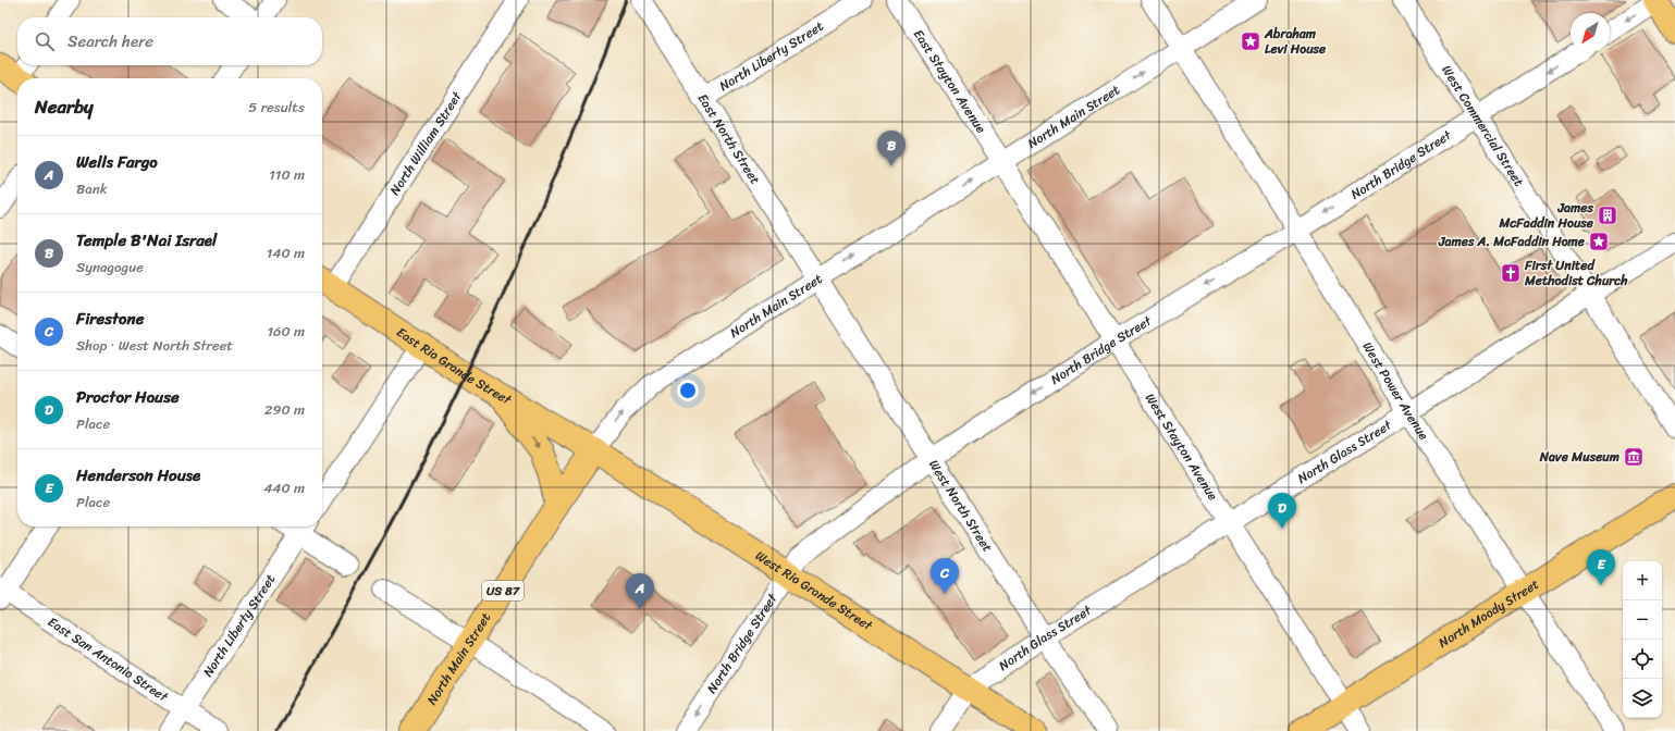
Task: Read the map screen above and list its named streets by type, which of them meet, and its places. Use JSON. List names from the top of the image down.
{
  "streets": {
    "main road": [
      "North Main Street",
      "East Rio Grande Street",
      "US 87",
      "West Rio Grande Street",
      "North Moody Street"
    ],
    "street": [
      "North Liberty Street",
      "East Stayton Avenue",
      "West Commercial Street",
      "East North Street",
      "North William Street",
      "North Bridge Street",
      "West Power Avenue",
      "West Stayton Avenue",
      "North Glass Street",
      "West North Street",
      "East San Antonio Street"
    ]
  },
  "crossings": [
    ["North Liberty Street", "East North Street"],
    ["North Liberty Street", "East San Antonio Street"],
    ["East Stayton Avenue", "North Main Street"],
    ["East Stayton Avenue", "West Stayton Avenue"],
    ["North Main Street", "East North Street"],
    ["North Main Street", "East Rio Grande Street"],
    ["North Main Street", "West Power Avenue"],
    ["North Main Street", "West Stayton Avenue"],
    ["North Main Street", "West North Street"],
    ["North Main Street", "West Rio Grande Street"],
    ["West Commercial Street", "North Bridge Street"],
    ["West Commercial Street", "North Glass Street"],
    ["East North Street", "West North Street"],
    ["North William Street", "East Rio Grande Street"],
    ["North Bridge Street", "West Power Avenue"],
    ["North Bridge Street", "West Stayton Avenue"],
    ["North Bridge Street", "West North Street"],
    ["North Bridge Street", "West Rio Grande Street"],
    ["East Rio Grande Street", "West Rio Grande Street"],
    ["West Power Avenue", "North Glass Street"],
    ["West Power Avenue", "North Moody Street"],
    ["West Stayton Avenue", "North Glass Street"],
    ["West Stayton Avenue", "North Moody Street"],
    ["North Glass Street", "West North Street"],
    ["North Glass Street", "West Rio Grande Street"]
  ],
  "one_way": ["North Main Street", "North Bridge Street"],
  "places": {
    "place": ["Abraham Levi House", "James A. McFaddin Home"],
    "building": ["James McFaddin House"],
    "church": ["First United Methodist Church"],
    "museum": ["Nave Museum"]
  },
  "north": "bottom left",
  "page": {
    "search": "Search here",
    "heading": ["Nearby", "5 results"],
    "pins": [
      "B",
      "D",
      "E",
      "C",
      "A"
    ],
    "list": [
      {
        "mark": "A",
        "name": "Wells Fargo",
        "note": "Bank",
        "value": "110 m"
      },
      {
        "mark": "B",
        "name": "Temple B'Nai Israel",
        "note": "Synagogue",
        "value": "140 m"
      },
      {
        "mark": "C",
        "name": "Firestone",
        "note": "Shop · West North Street",
        "value": "160 m"
      },
      {
        "mark": "D",
        "name": "Proctor House",
        "note": "Place",
        "value": "290 m"
      },
      {
        "mark": "E",
        "name": "Henderson House",
        "note": "Place",
        "value": "440 m"
      }
    ],
    "map_buttons": ["+", "−"]
  }
}
